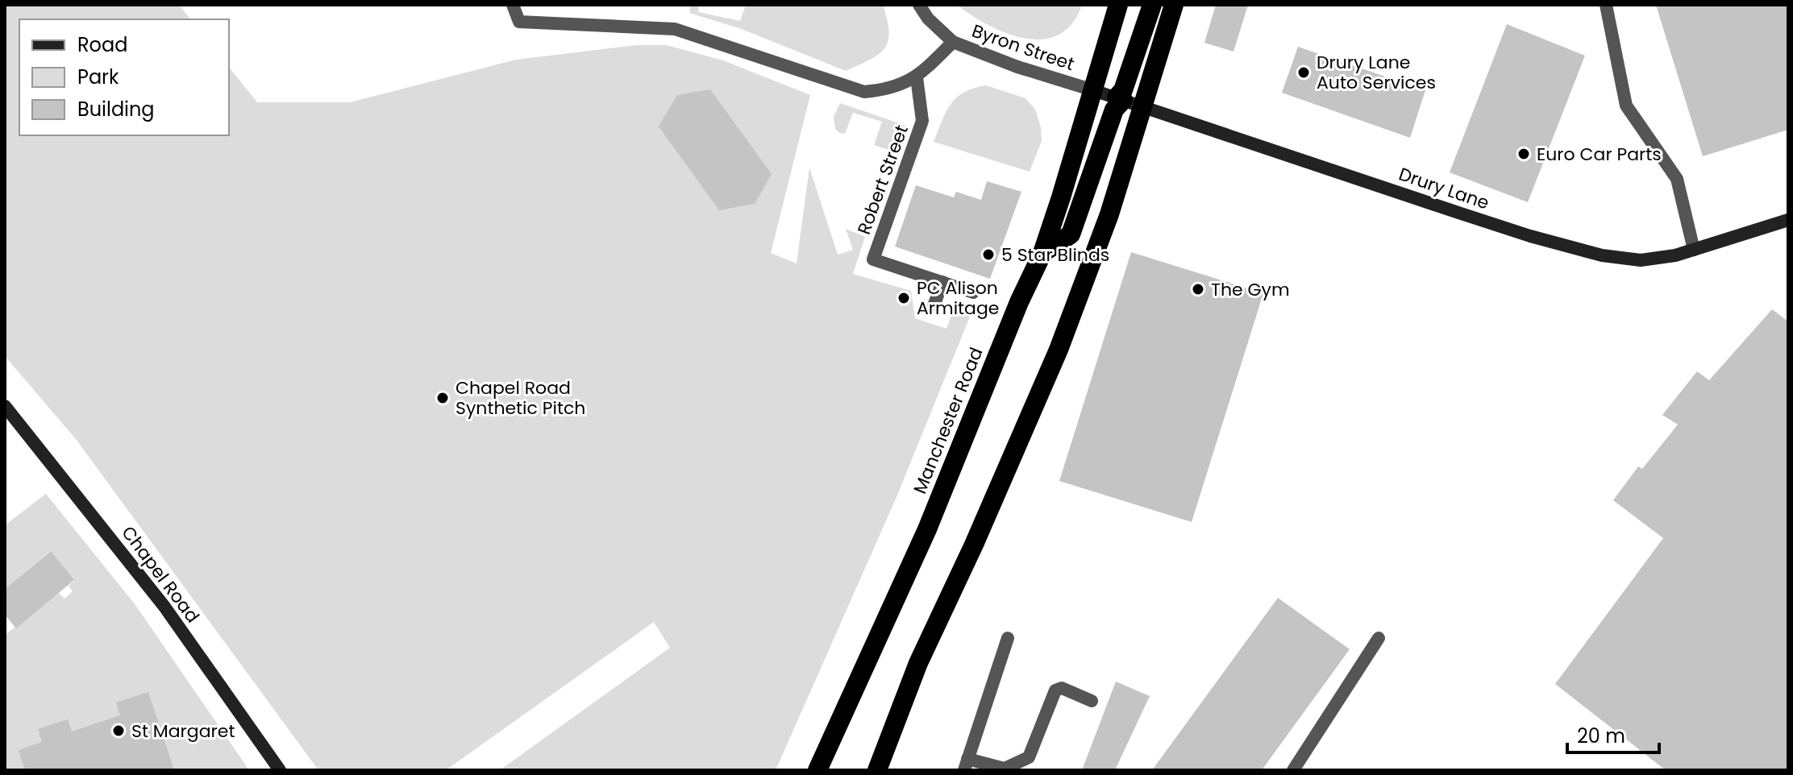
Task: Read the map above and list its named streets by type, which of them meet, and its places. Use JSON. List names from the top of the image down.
{
  "streets": {
    "highway": ["Manchester Road"],
    "main road": ["Drury Lane", "Chapel Road"],
    "street": ["Byron Street", "Robert Street"]
  },
  "crossings": [
    ["Byron Street", "Drury Lane"],
    ["Byron Street", "Manchester Road"],
    ["Drury Lane", "Manchester Road"]
  ],
  "places": [
    "Drury Lane Auto Services",
    "Euro Car Parts",
    "5 Star Blinds",
    "The Gym",
    "PC Alison Armitage",
    "Chapel Road Synthetic Pitch",
    "St Margaret"
  ],
  "legend": ["Road", "Park", "Building"],
  "scale_bar": "20 m"
}
